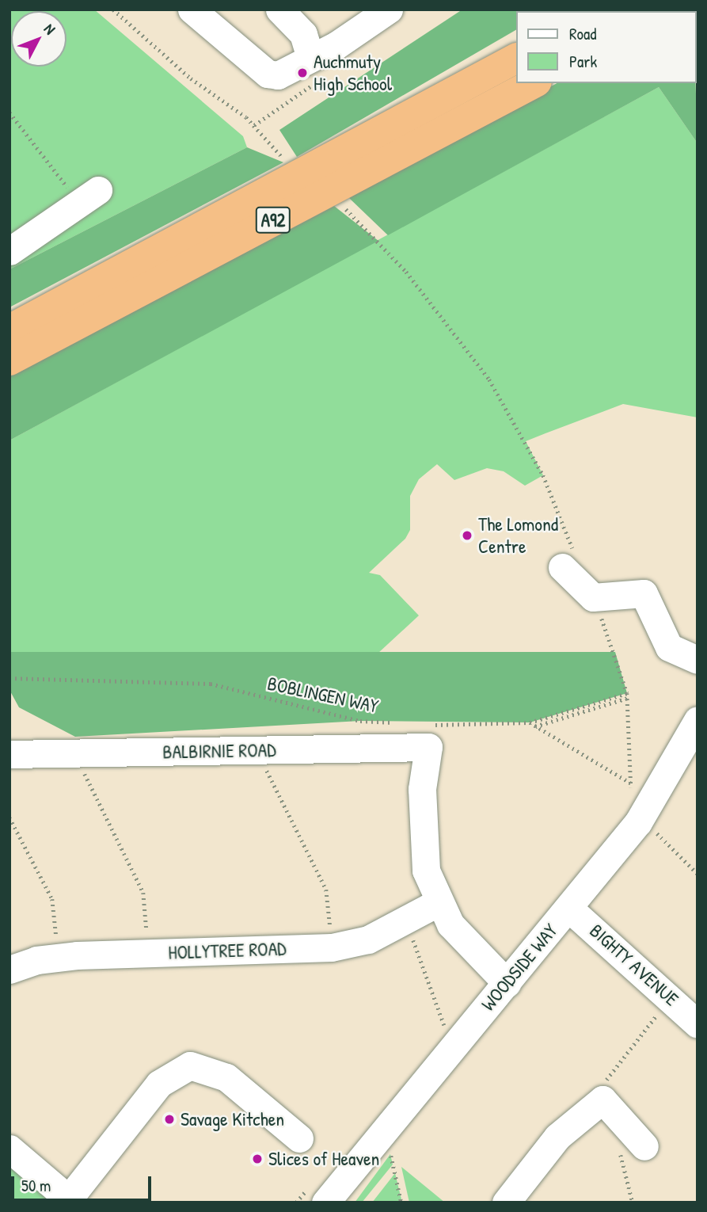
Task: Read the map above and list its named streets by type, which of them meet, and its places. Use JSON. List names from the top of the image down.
{
  "streets": {
    "highway": ["A92"],
    "street": [
      "BALBIRNIE ROAD",
      "HOLLYTREE ROAD",
      "BIGHTY AVENUE",
      "WOODSIDE WAY"
    ],
    "path": ["BOBLINGEN WAY"]
  },
  "crossings": [
    ["BIGHTY AVENUE", "WOODSIDE WAY"]
  ],
  "places": [
    "Auchmuty High School",
    "The Lomond Centre",
    "Savage Kitchen",
    "Slices of Heaven"
  ],
  "legend": ["Road", "Park"],
  "scale_bar": "50 m",
  "north": "top right"
}
